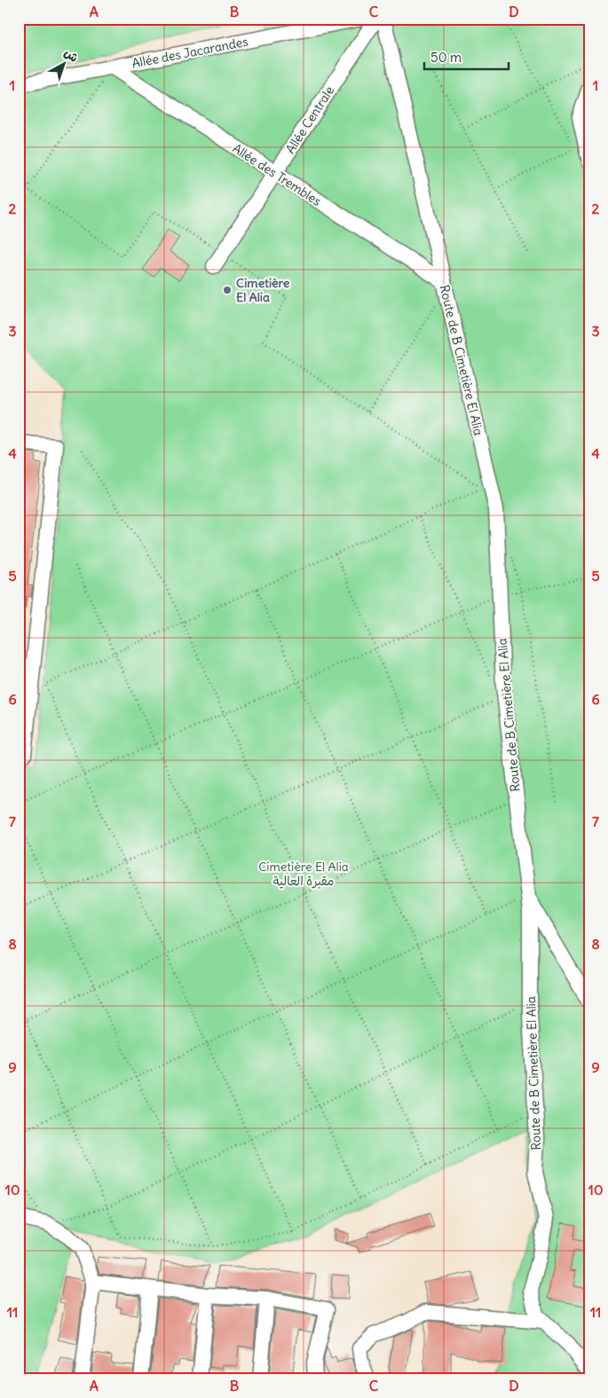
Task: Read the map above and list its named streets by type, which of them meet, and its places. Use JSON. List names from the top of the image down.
{
  "streets": {
    "street": [
      "Allée des Jacarandes",
      "Allée Centrale",
      "Allée des Trembles",
      "Route de B Cimetière El Alia"
    ]
  },
  "crossings": [
    ["Allée des Jacarandes", "Allée des Trembles"],
    ["Allée Centrale", "Allée des Trembles"],
    ["Allée des Trembles", "Route de B Cimetière El Alia"]
  ],
  "parks": ["Cimetière El Alia مقبرة العالية"],
  "places": ["Cimetière El Alia"],
  "scale_bar": "50 m",
  "north": "top right",
  "grid": {
    "columns": [
      "A",
      "B",
      "C",
      "D"
    ],
    "rows": [
      "1",
      "2",
      "3",
      "4",
      "5",
      "6",
      "7",
      "8",
      "9",
      "10",
      "11"
    ]
  }
}
